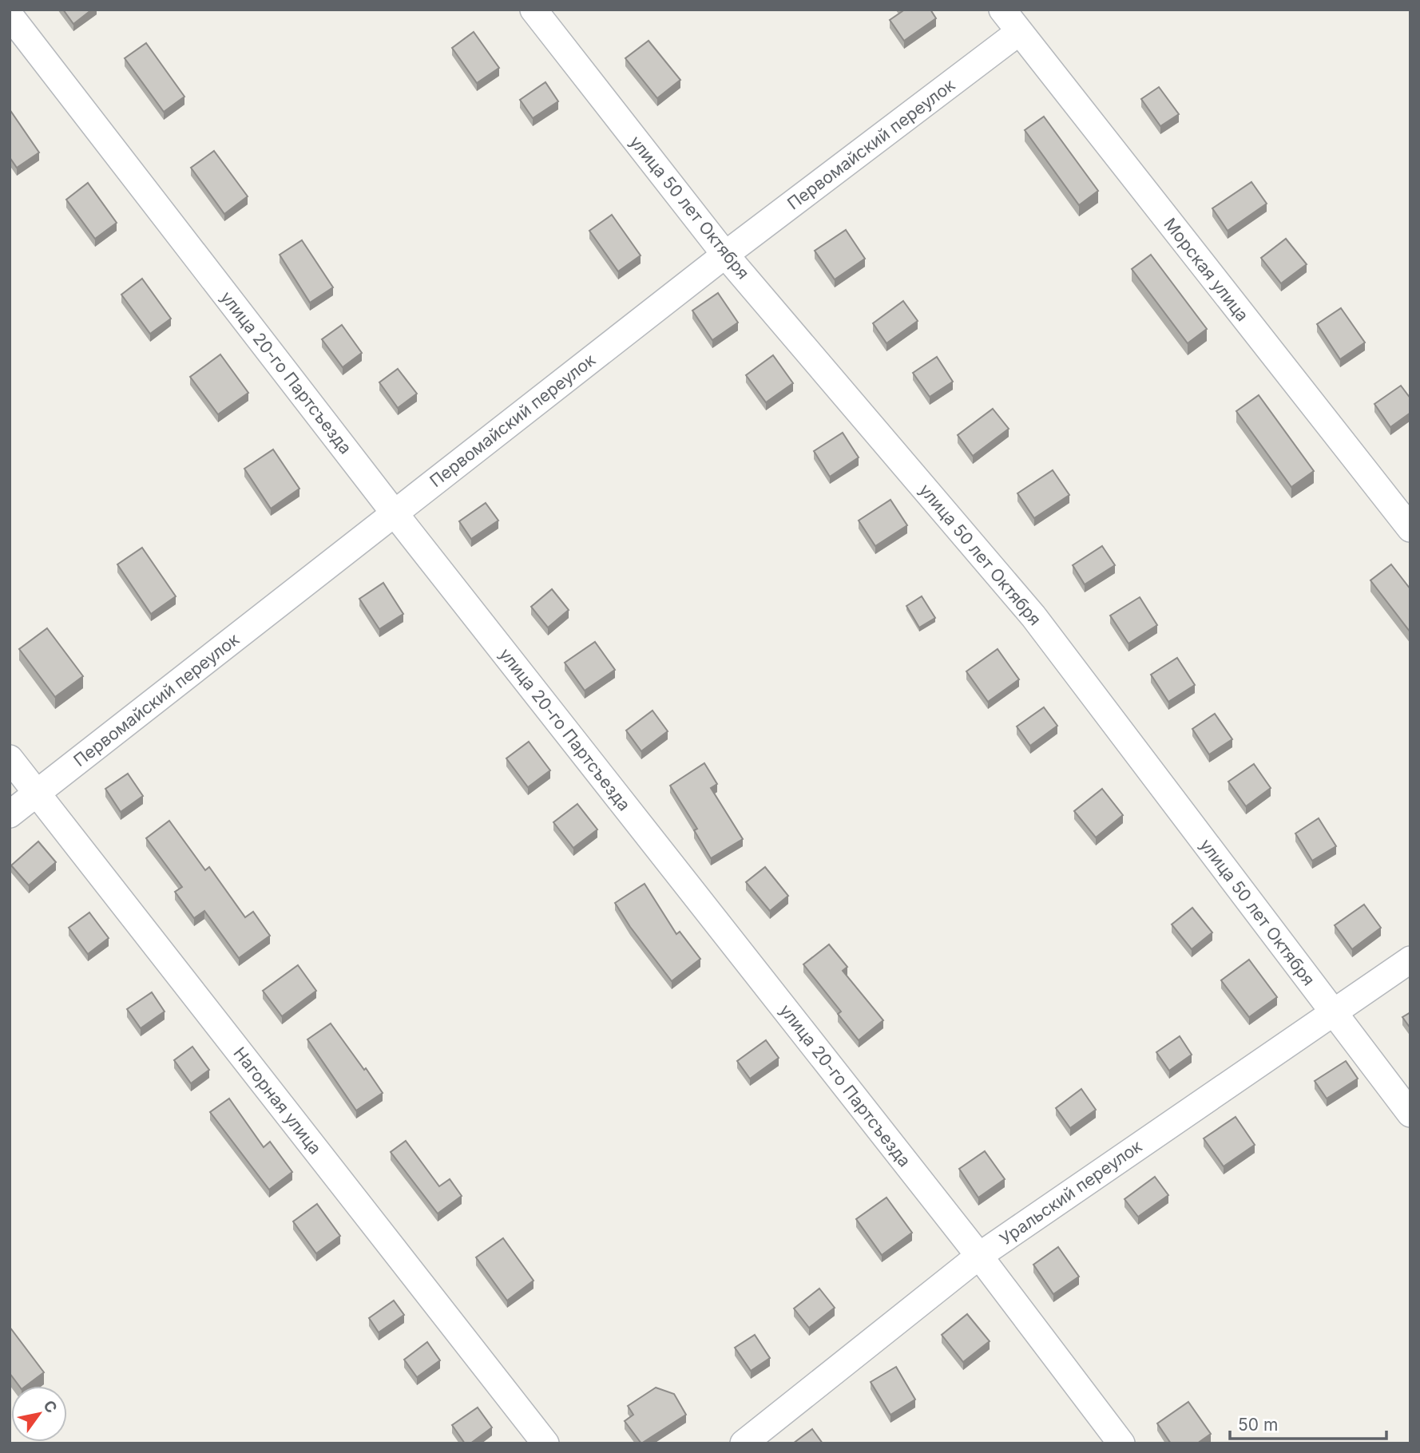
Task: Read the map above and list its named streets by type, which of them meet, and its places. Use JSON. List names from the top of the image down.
{
  "streets": {
    "street": [
      "Первомайский переулок",
      "улица 50 лет Октября",
      "Морская улица",
      "улица 20-го Партсъезда",
      "Нагорная улица",
      "Уральский переулок"
    ]
  },
  "crossings": [
    ["Первомайский переулок", "улица 50 лет Октября"],
    ["Первомайский переулок", "Морская улица"],
    ["Первомайский переулок", "улица 20-го Партсъезда"],
    ["Первомайский переулок", "Нагорная улица"],
    ["улица 50 лет Октября", "Уральский переулок"],
    ["улица 20-го Партсъезда", "Уральский переулок"]
  ],
  "scale_bar": "50 m",
  "north": "top right"
}
